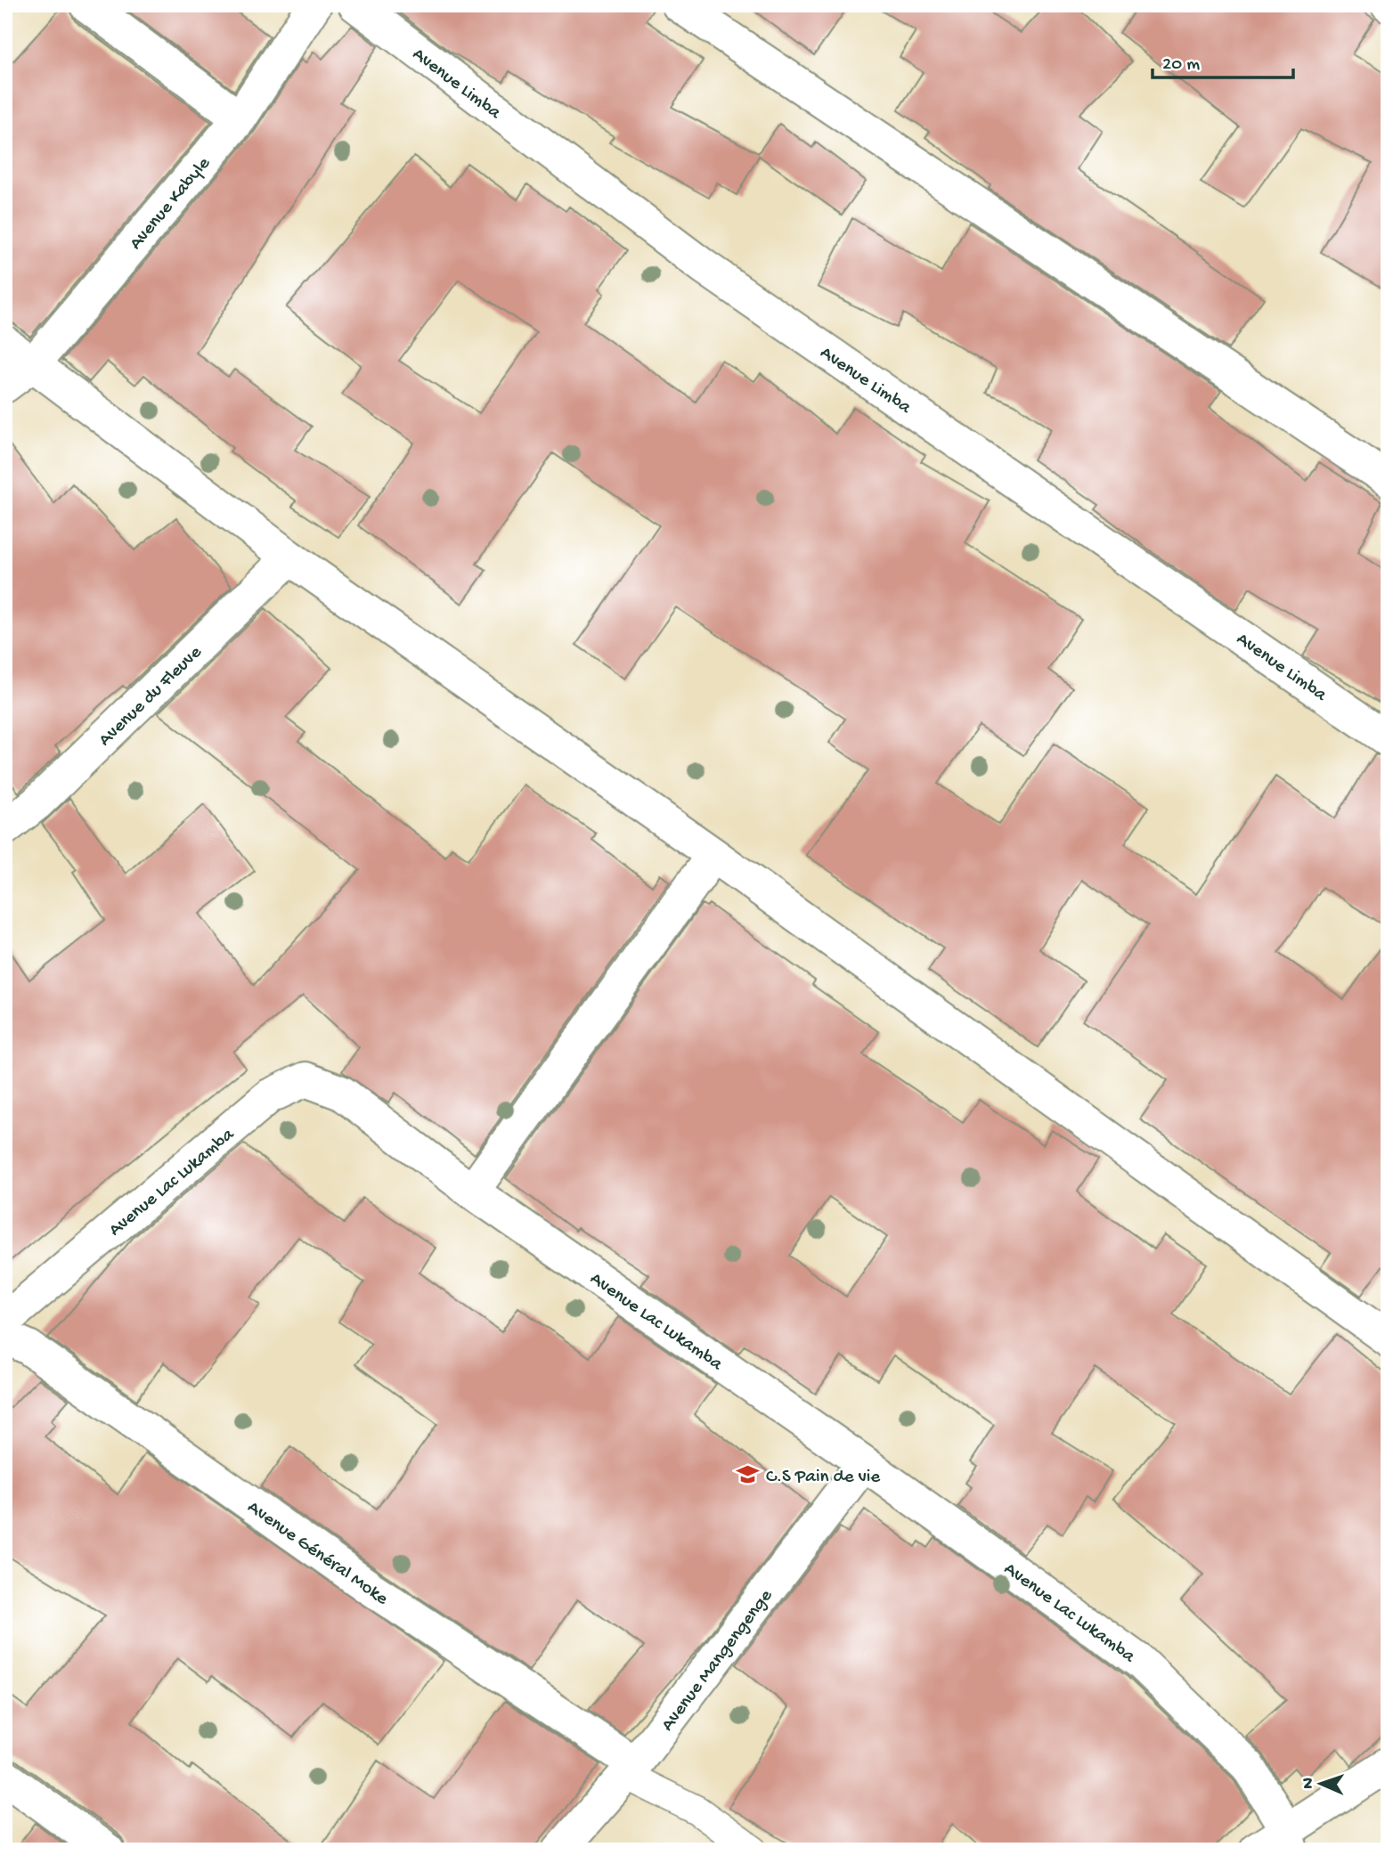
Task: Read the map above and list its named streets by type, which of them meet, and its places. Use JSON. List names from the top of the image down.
{
  "streets": {
    "street": [
      "Avenue Limba",
      "Avenue Kabyle",
      "Avenue du Fleuve",
      "Avenue Lac Lukamba",
      "Avenue Général Moke",
      "Avenue Mangengenge"
    ]
  },
  "crossings": [
    ["Avenue Lac Lukamba", "Avenue Mangengenge"],
    ["Avenue Général Moke", "Avenue Mangengenge"]
  ],
  "places": {
    "school or university": ["C.S Pain de vie"]
  },
  "scale_bar": "20 m",
  "north": "left"
}
